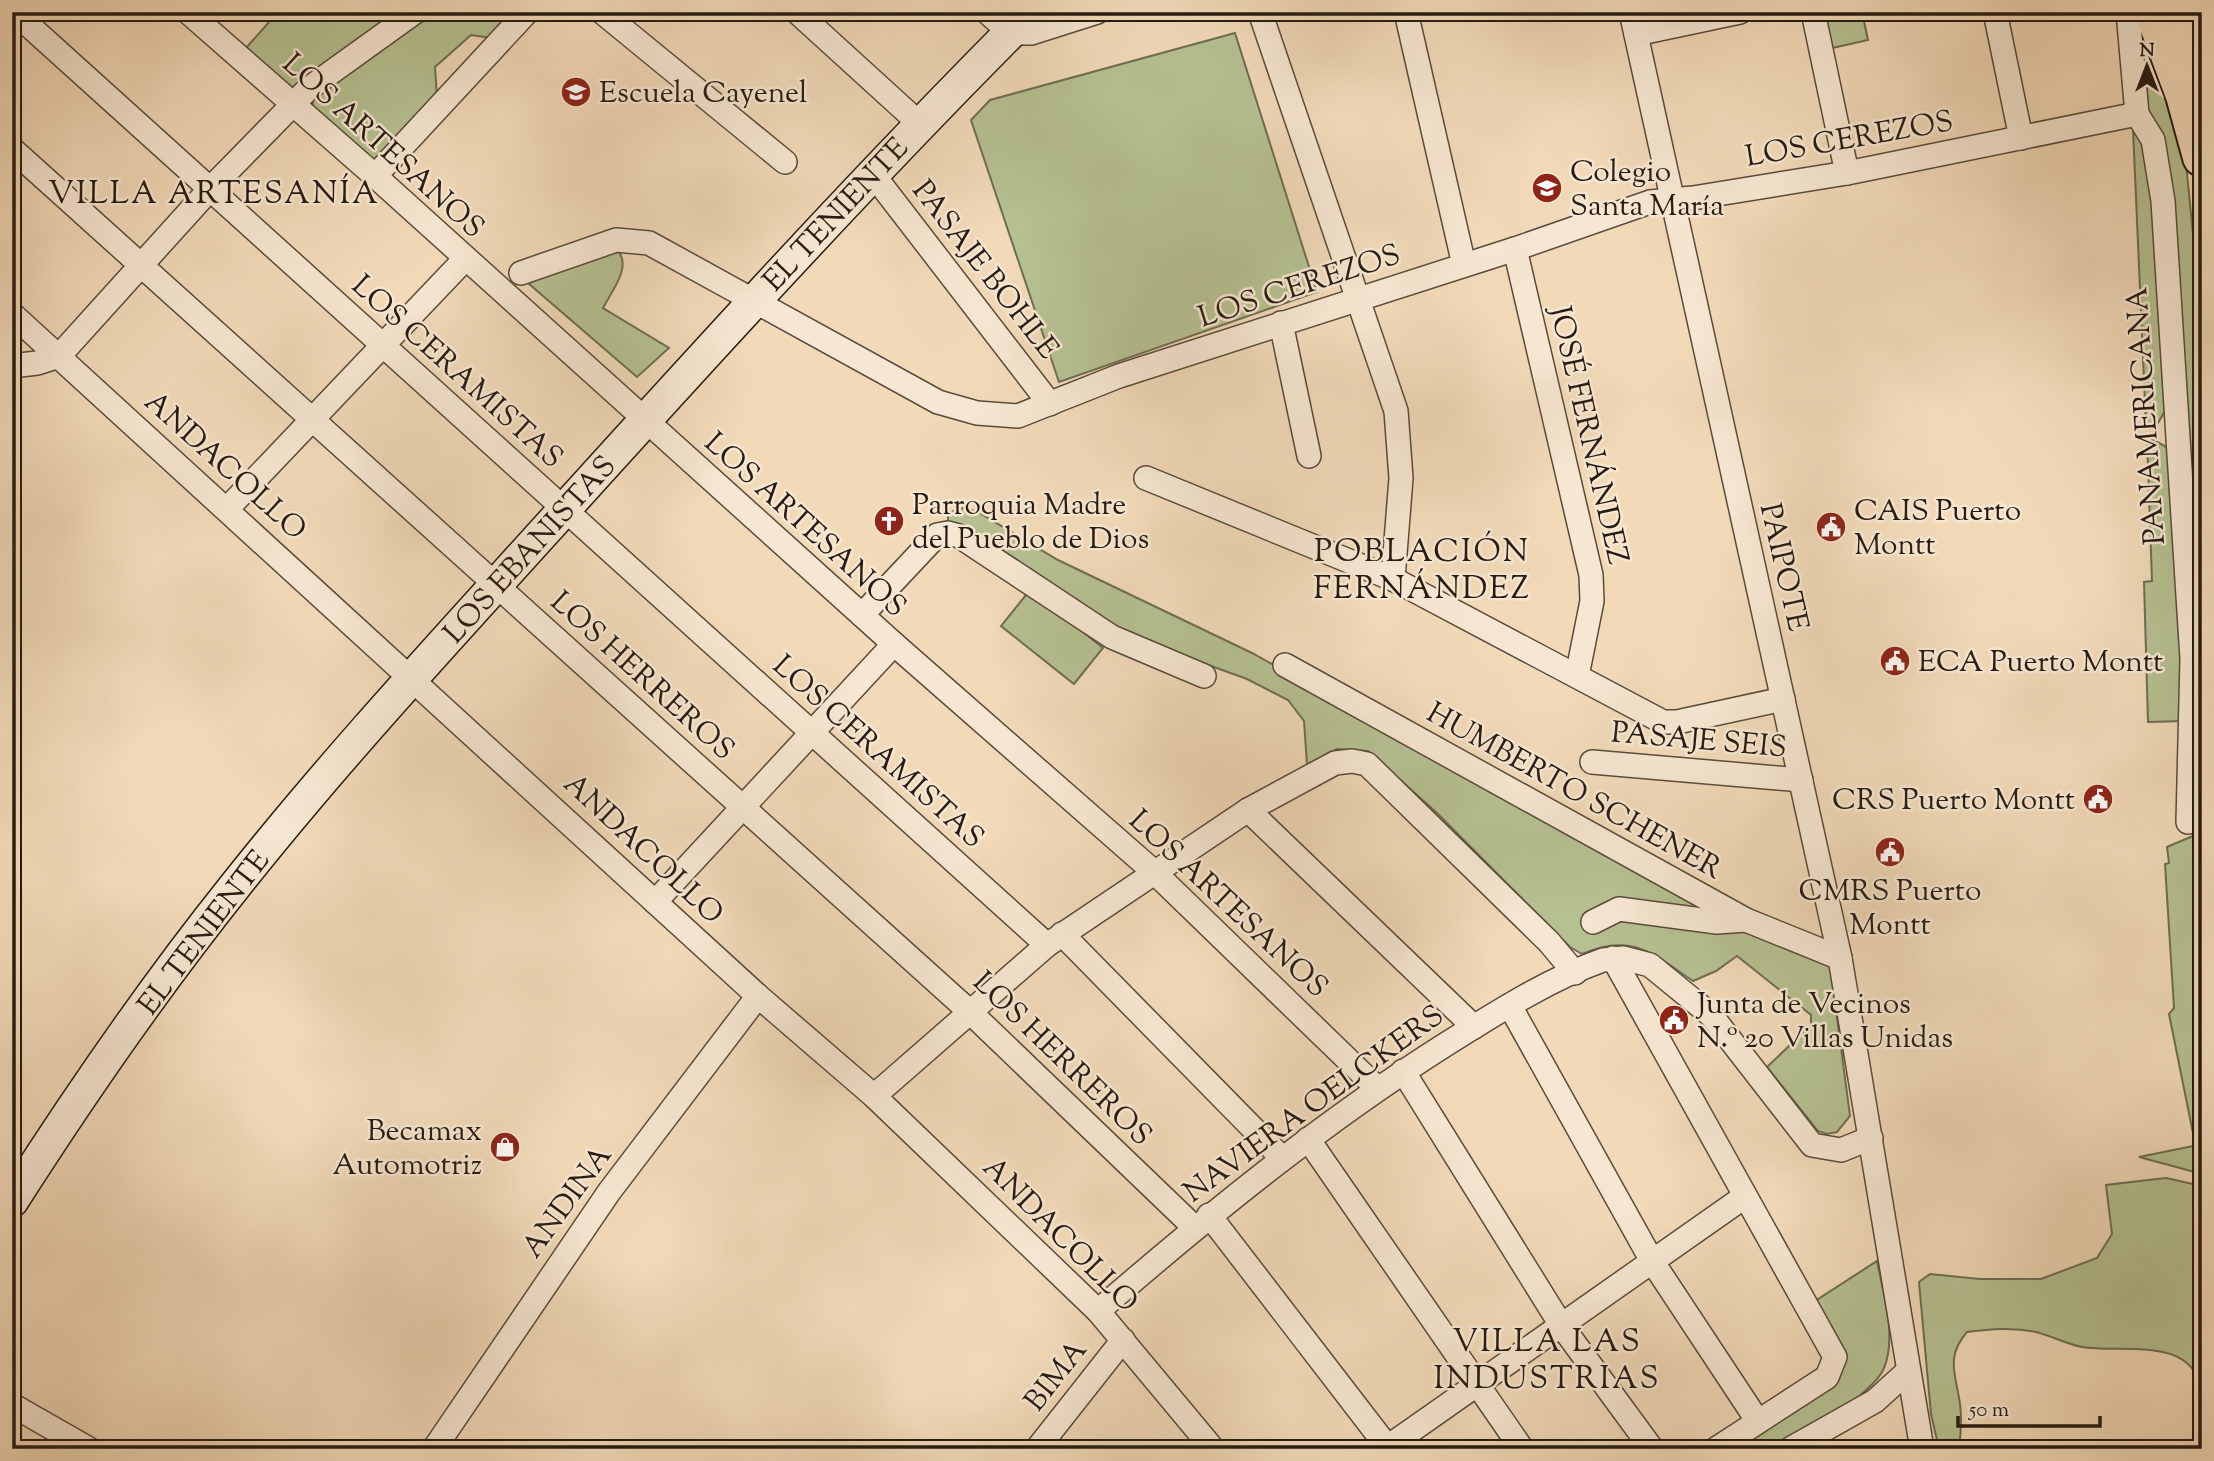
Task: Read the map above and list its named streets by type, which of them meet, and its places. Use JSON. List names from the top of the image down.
{
  "streets": {
    "main road": ["EL TENIENTE", "LOS EBANISTAS"],
    "street": [
      "LOS CEREZOS",
      "LOS ARTESANOS",
      "PASAJE BOHLE",
      "LOS CERAMISTAS",
      "PANAMERICANA",
      "JOSÉ FERNÁNDEZ",
      "ANDACOLLO",
      "PAIPOTE",
      "LOS HERREROS",
      "PASAJE SEIS",
      "HUMBERTO SCHENER",
      "NAVIERA OELCKERS",
      "ANDINA",
      "BIMA"
    ]
  },
  "crossings": [
    ["LOS CEREZOS", "EL TENIENTE"],
    ["LOS CEREZOS", "PASAJE BOHLE"],
    ["LOS CEREZOS", "PANAMERICANA"],
    ["LOS CEREZOS", "JOSÉ FERNÁNDEZ"],
    ["LOS CEREZOS", "PAIPOTE"],
    ["LOS ARTESANOS", "EL TENIENTE"],
    ["LOS ARTESANOS", "LOS EBANISTAS"],
    ["LOS ARTESANOS", "NAVIERA OELCKERS"],
    ["EL TENIENTE", "PASAJE BOHLE"],
    ["EL TENIENTE", "ANDACOLLO"],
    ["EL TENIENTE", "LOS EBANISTAS"],
    ["LOS CERAMISTAS", "LOS EBANISTAS"],
    ["LOS CERAMISTAS", "NAVIERA OELCKERS"],
    ["ANDACOLLO", "LOS EBANISTAS"],
    ["ANDACOLLO", "NAVIERA OELCKERS"],
    ["ANDACOLLO", "ANDINA"],
    ["ANDACOLLO", "BIMA"],
    ["LOS EBANISTAS", "LOS HERREROS"],
    ["PAIPOTE", "PASAJE SEIS"],
    ["PAIPOTE", "HUMBERTO SCHENER"],
    ["LOS HERREROS", "NAVIERA OELCKERS"]
  ],
  "districts": ["VILLA ARTESANÍA", "POBLACIÓN FERNÁNDEZ", "VILLA LAS INDUSTRIAS"],
  "places": {
    "school or university": ["Escuela Cayenel", "Colegio Santa María"],
    "church": ["Parroquia Madre del Pueblo de Dios"],
    "public building": [
      "CAIS Puerto Montt",
      "ECA Puerto Montt",
      "CRS Puerto Montt",
      "CMRS Puerto Montt",
      "Junta de Vecinos N.º 20 Villas Unidas"
    ],
    "shop": ["Becamax Automotriz"]
  },
  "scale_bar": "50 m",
  "north": "top"
}
